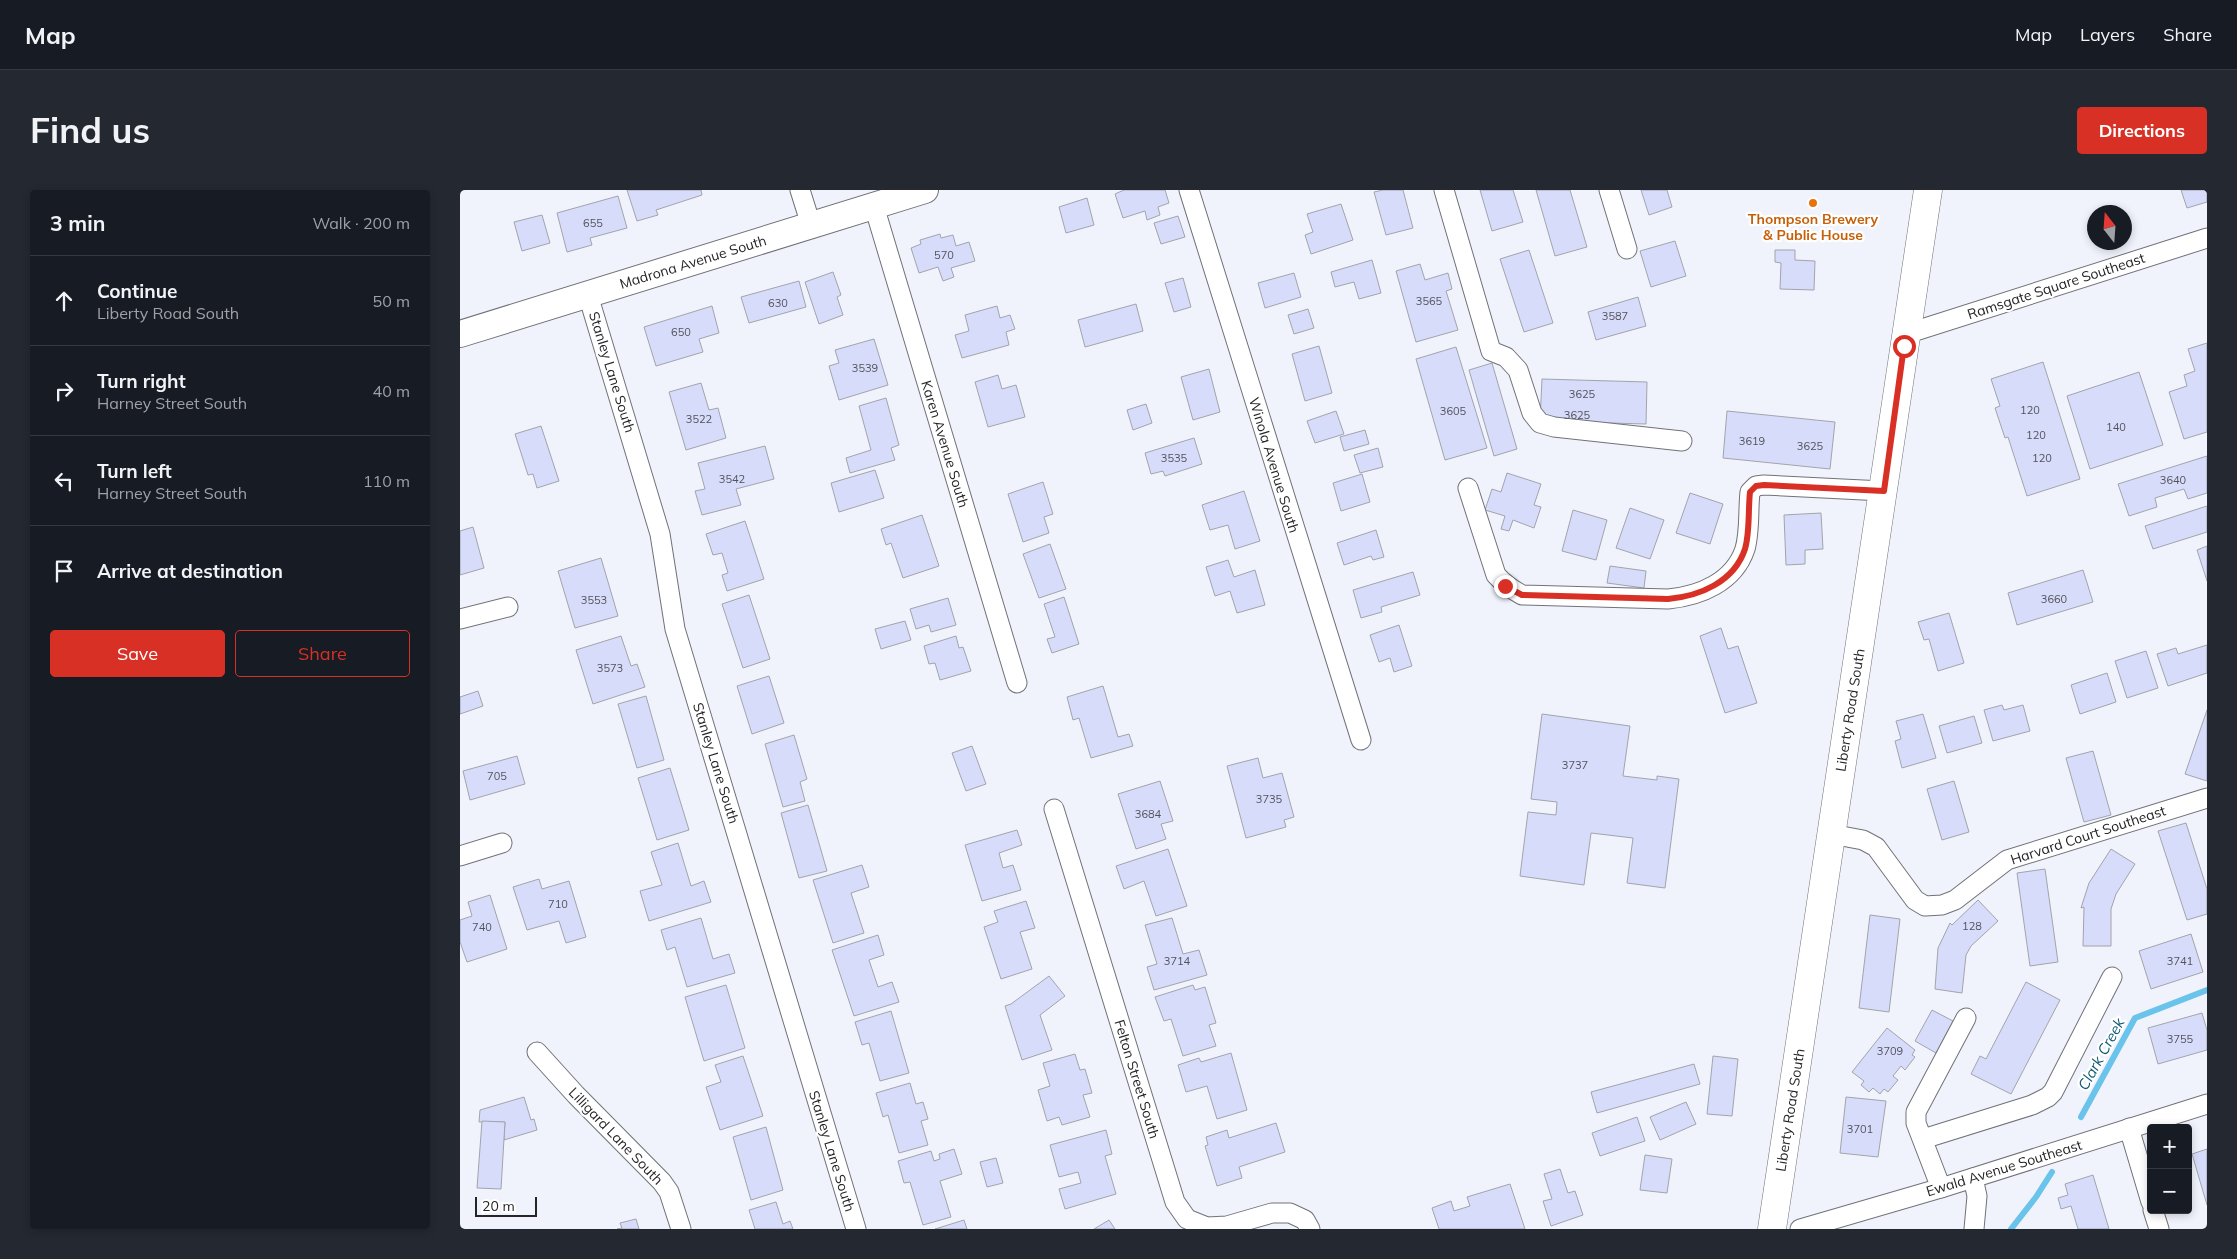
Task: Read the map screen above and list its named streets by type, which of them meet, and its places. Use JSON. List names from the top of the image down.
{
  "streets": {
    "main road": ["Madrona Avenue South", "Liberty Road South"],
    "street": [
      "Ramsgate Square Southeast",
      "Stanley Lane South",
      "Karen Avenue South",
      "Winola Avenue South",
      "Harvard Court Southeast",
      "Felton Street South",
      "Lilligard Lane South",
      "Ewald Avenue Southeast"
    ]
  },
  "crossings": [
    ["Madrona Avenue South", "Stanley Lane South"],
    ["Madrona Avenue South", "Karen Avenue South"],
    ["Ramsgate Square Southeast", "Liberty Road South"],
    ["Liberty Road South", "Harvard Court Southeast"]
  ],
  "water": ["Clark Creek"],
  "places": ["Thompson Brewery & Public House"],
  "house_numbers": [
    "655",
    "570",
    "3565",
    "630",
    "3587",
    "650",
    "3539",
    "3625",
    "120",
    "3605",
    "3625",
    "3522",
    "140",
    "120",
    "3619",
    "3625",
    "3535",
    "120",
    "3542",
    "3640",
    "3660",
    "3553",
    "3573",
    "3737",
    "705",
    "3735",
    "3684",
    "710",
    "128",
    "740",
    "3714",
    "3741",
    "3755",
    "3709",
    "3701"
  ],
  "scale_bar": "20 m",
  "north": "top",
  "page": {
    "header": "Map",
    "nav": ["Map", "Layers", "Share"],
    "buttons": [
      "Directions",
      ["Save", "Share"]
    ],
    "title": "Find us",
    "heading": ["3 min", "Walk · 200 m"],
    "list": [
      ["Continue", "Liberty Road South", "50 m"],
      ["Turn right", "Harney Street South", "40 m"],
      ["Turn left", "Harney Street South", "110 m"],
      "Arrive at destination"
    ],
    "map_buttons": ["+", "−"],
    "scale": "20 m"
  }
}
